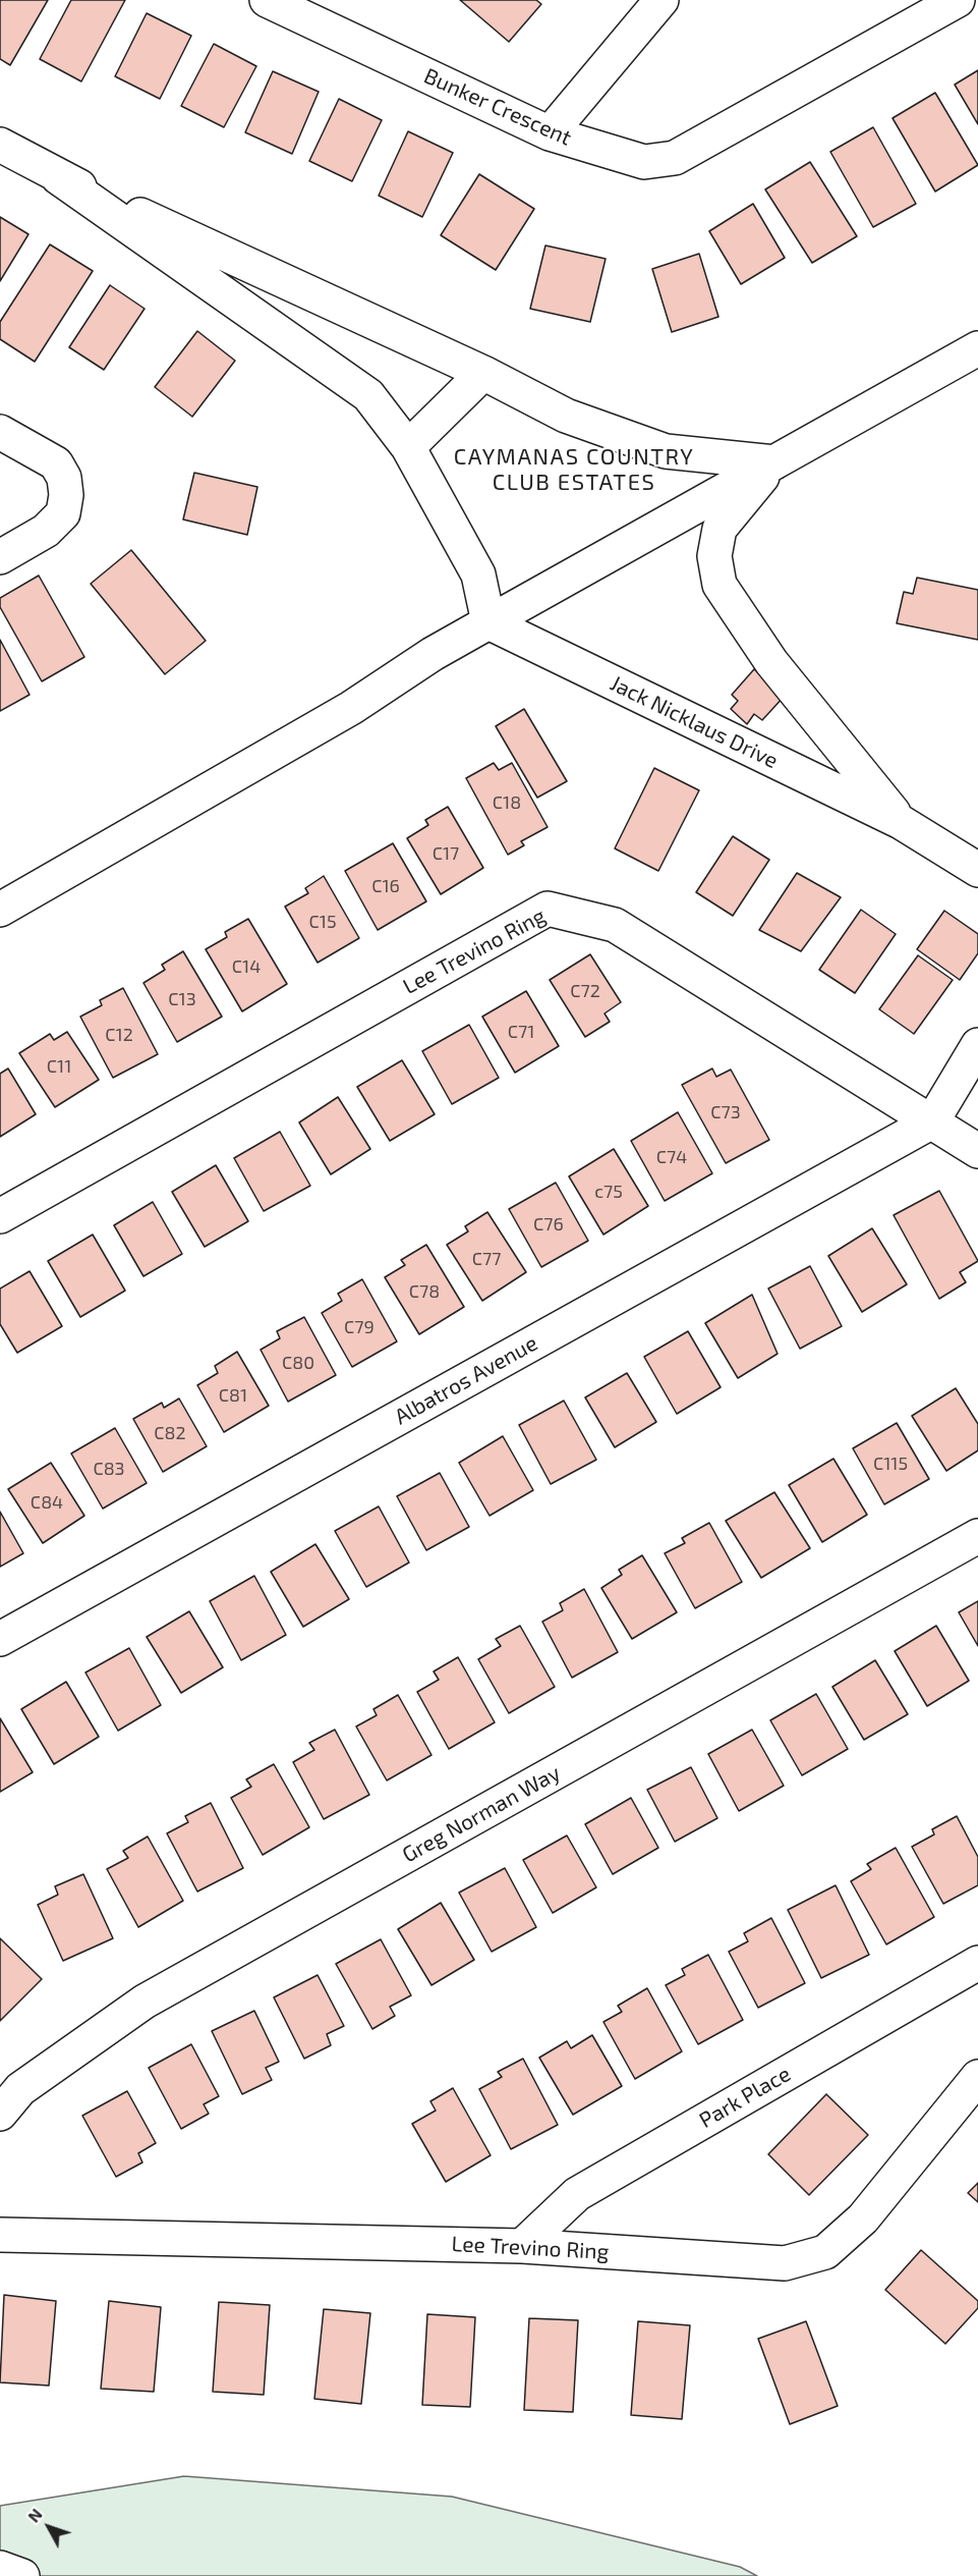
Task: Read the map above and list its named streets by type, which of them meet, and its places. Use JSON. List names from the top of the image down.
{
  "streets": {
    "main road": [
      "Bunker Crescent",
      "Jack Nicklaus Drive",
      "Lee Trevino Ring",
      "Albatros Avenue",
      "Greg Norman Way",
      "Park Place"
    ]
  },
  "crossings": [
    ["Lee Trevino Ring", "Albatros Avenue"],
    ["Lee Trevino Ring", "Park Place"]
  ],
  "districts": ["CAYMANAS COUNTRY CLUB ESTATES"],
  "house_numbers": [
    "C18",
    "C17",
    "C16",
    "C15",
    "C14",
    "C72",
    "C13",
    "C71",
    "C12",
    "C11",
    "C73",
    "C74",
    "c75",
    "C76",
    "C77",
    "C78",
    "C79",
    "C80",
    "C81",
    "C82",
    "C115",
    "C83",
    "C84"
  ],
  "north": "top left"
}
